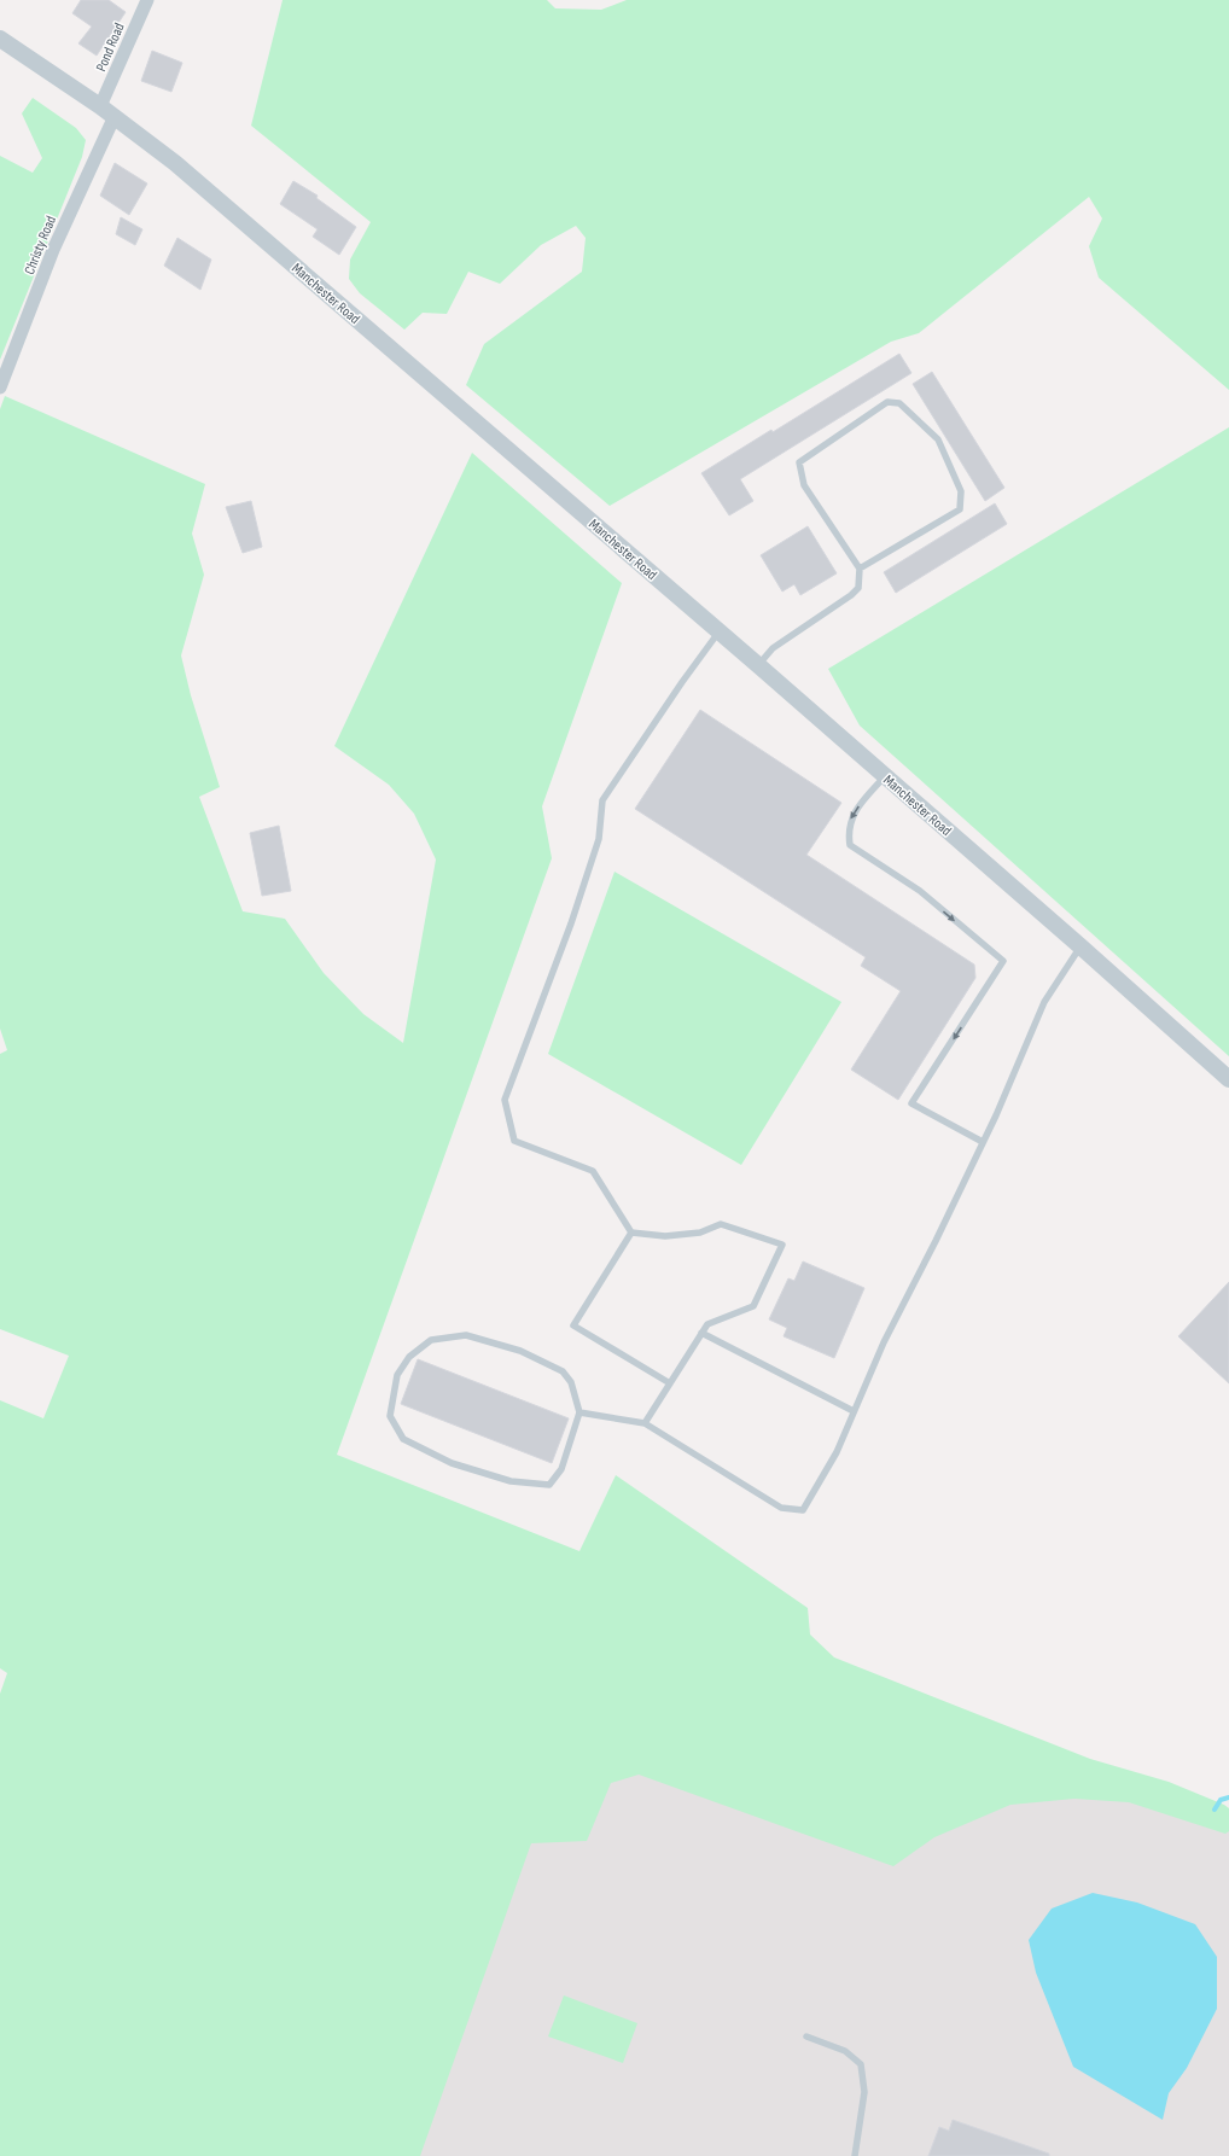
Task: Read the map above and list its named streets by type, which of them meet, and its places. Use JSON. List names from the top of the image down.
{
  "streets": {
    "street": ["Pond Road", "Christy Road", "Manchester Road"]
  },
  "crossings": [
    ["Pond Road", "Christy Road"],
    ["Pond Road", "Manchester Road"],
    ["Christy Road", "Manchester Road"]
  ]
}
